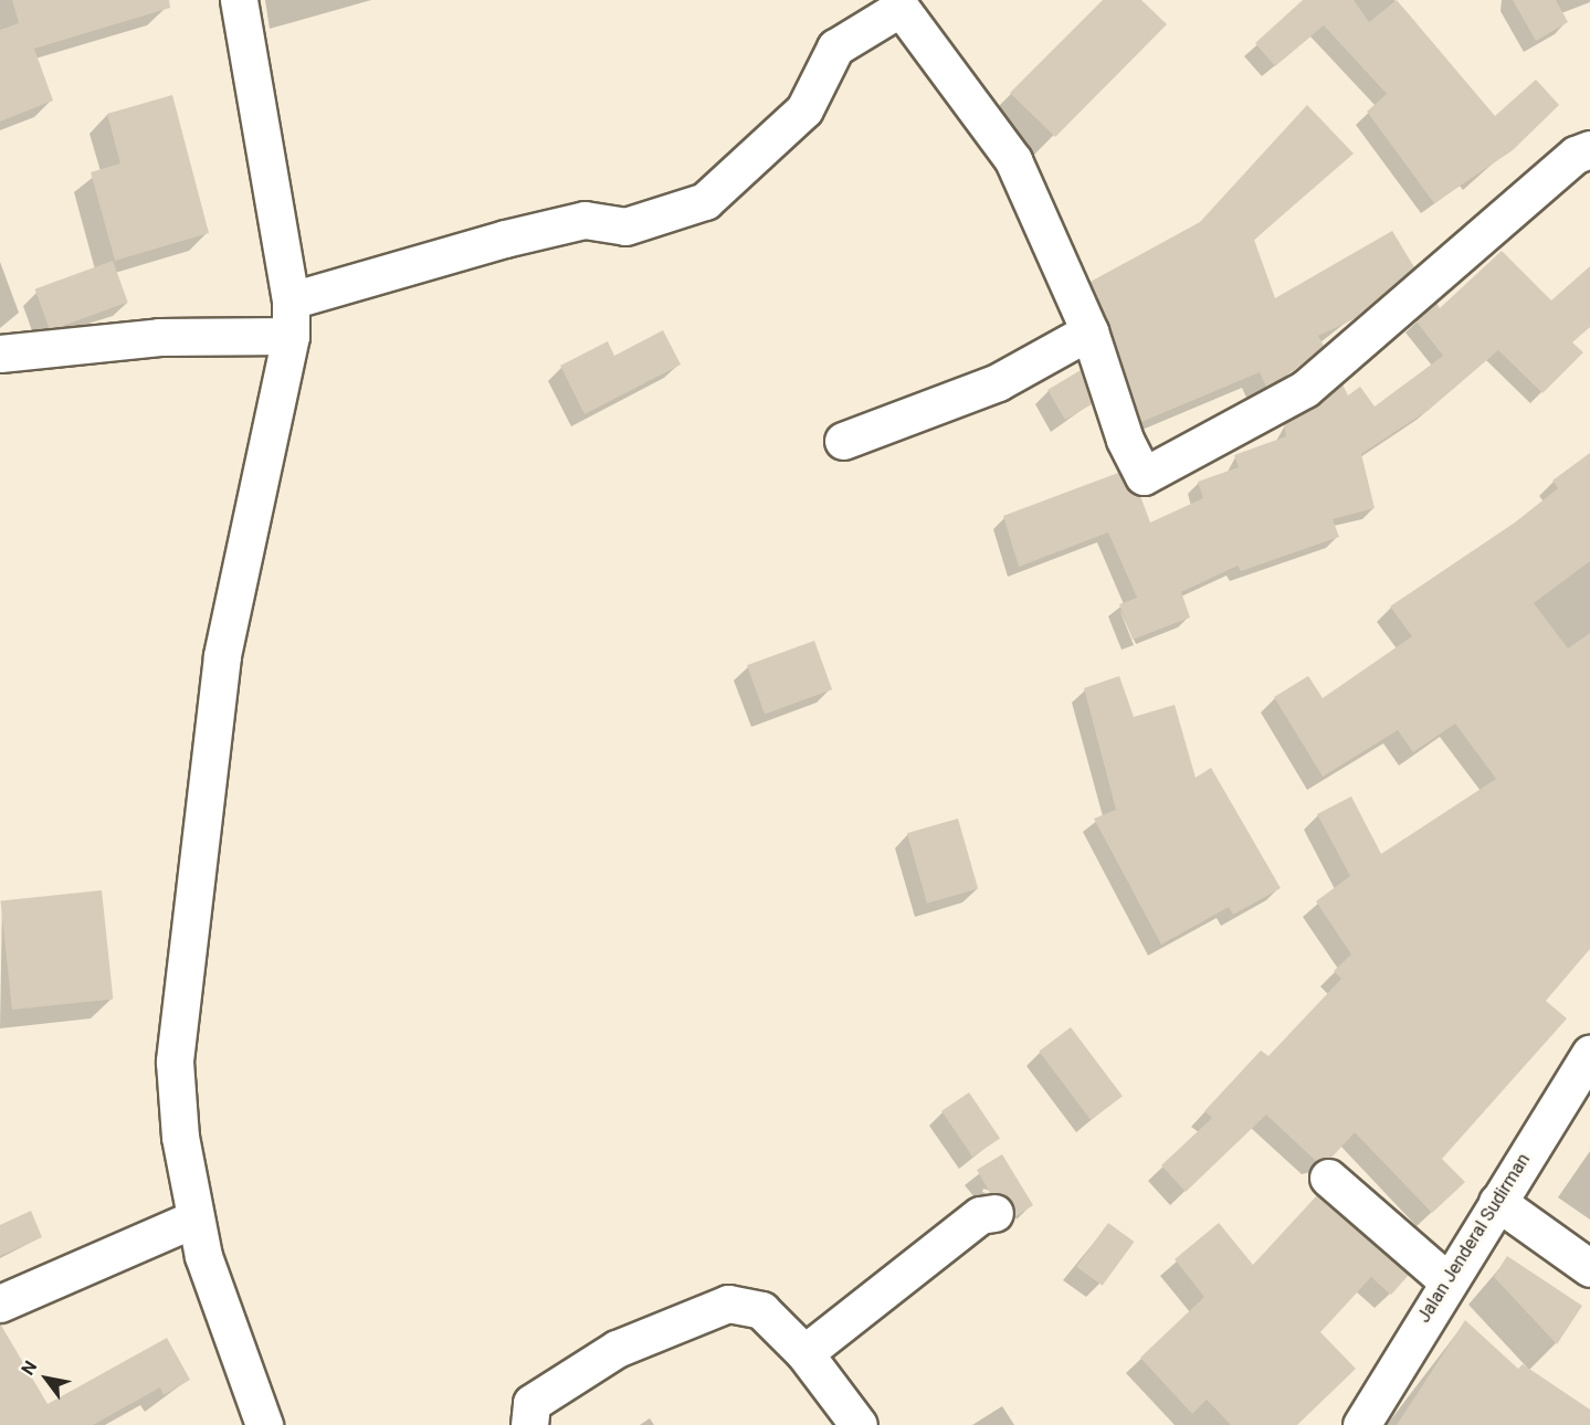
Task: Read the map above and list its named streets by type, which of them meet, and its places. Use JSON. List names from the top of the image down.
{
  "streets": {
    "street": ["Jalan Jenderal Sudirman"]
  },
  "north": "top left"
}
